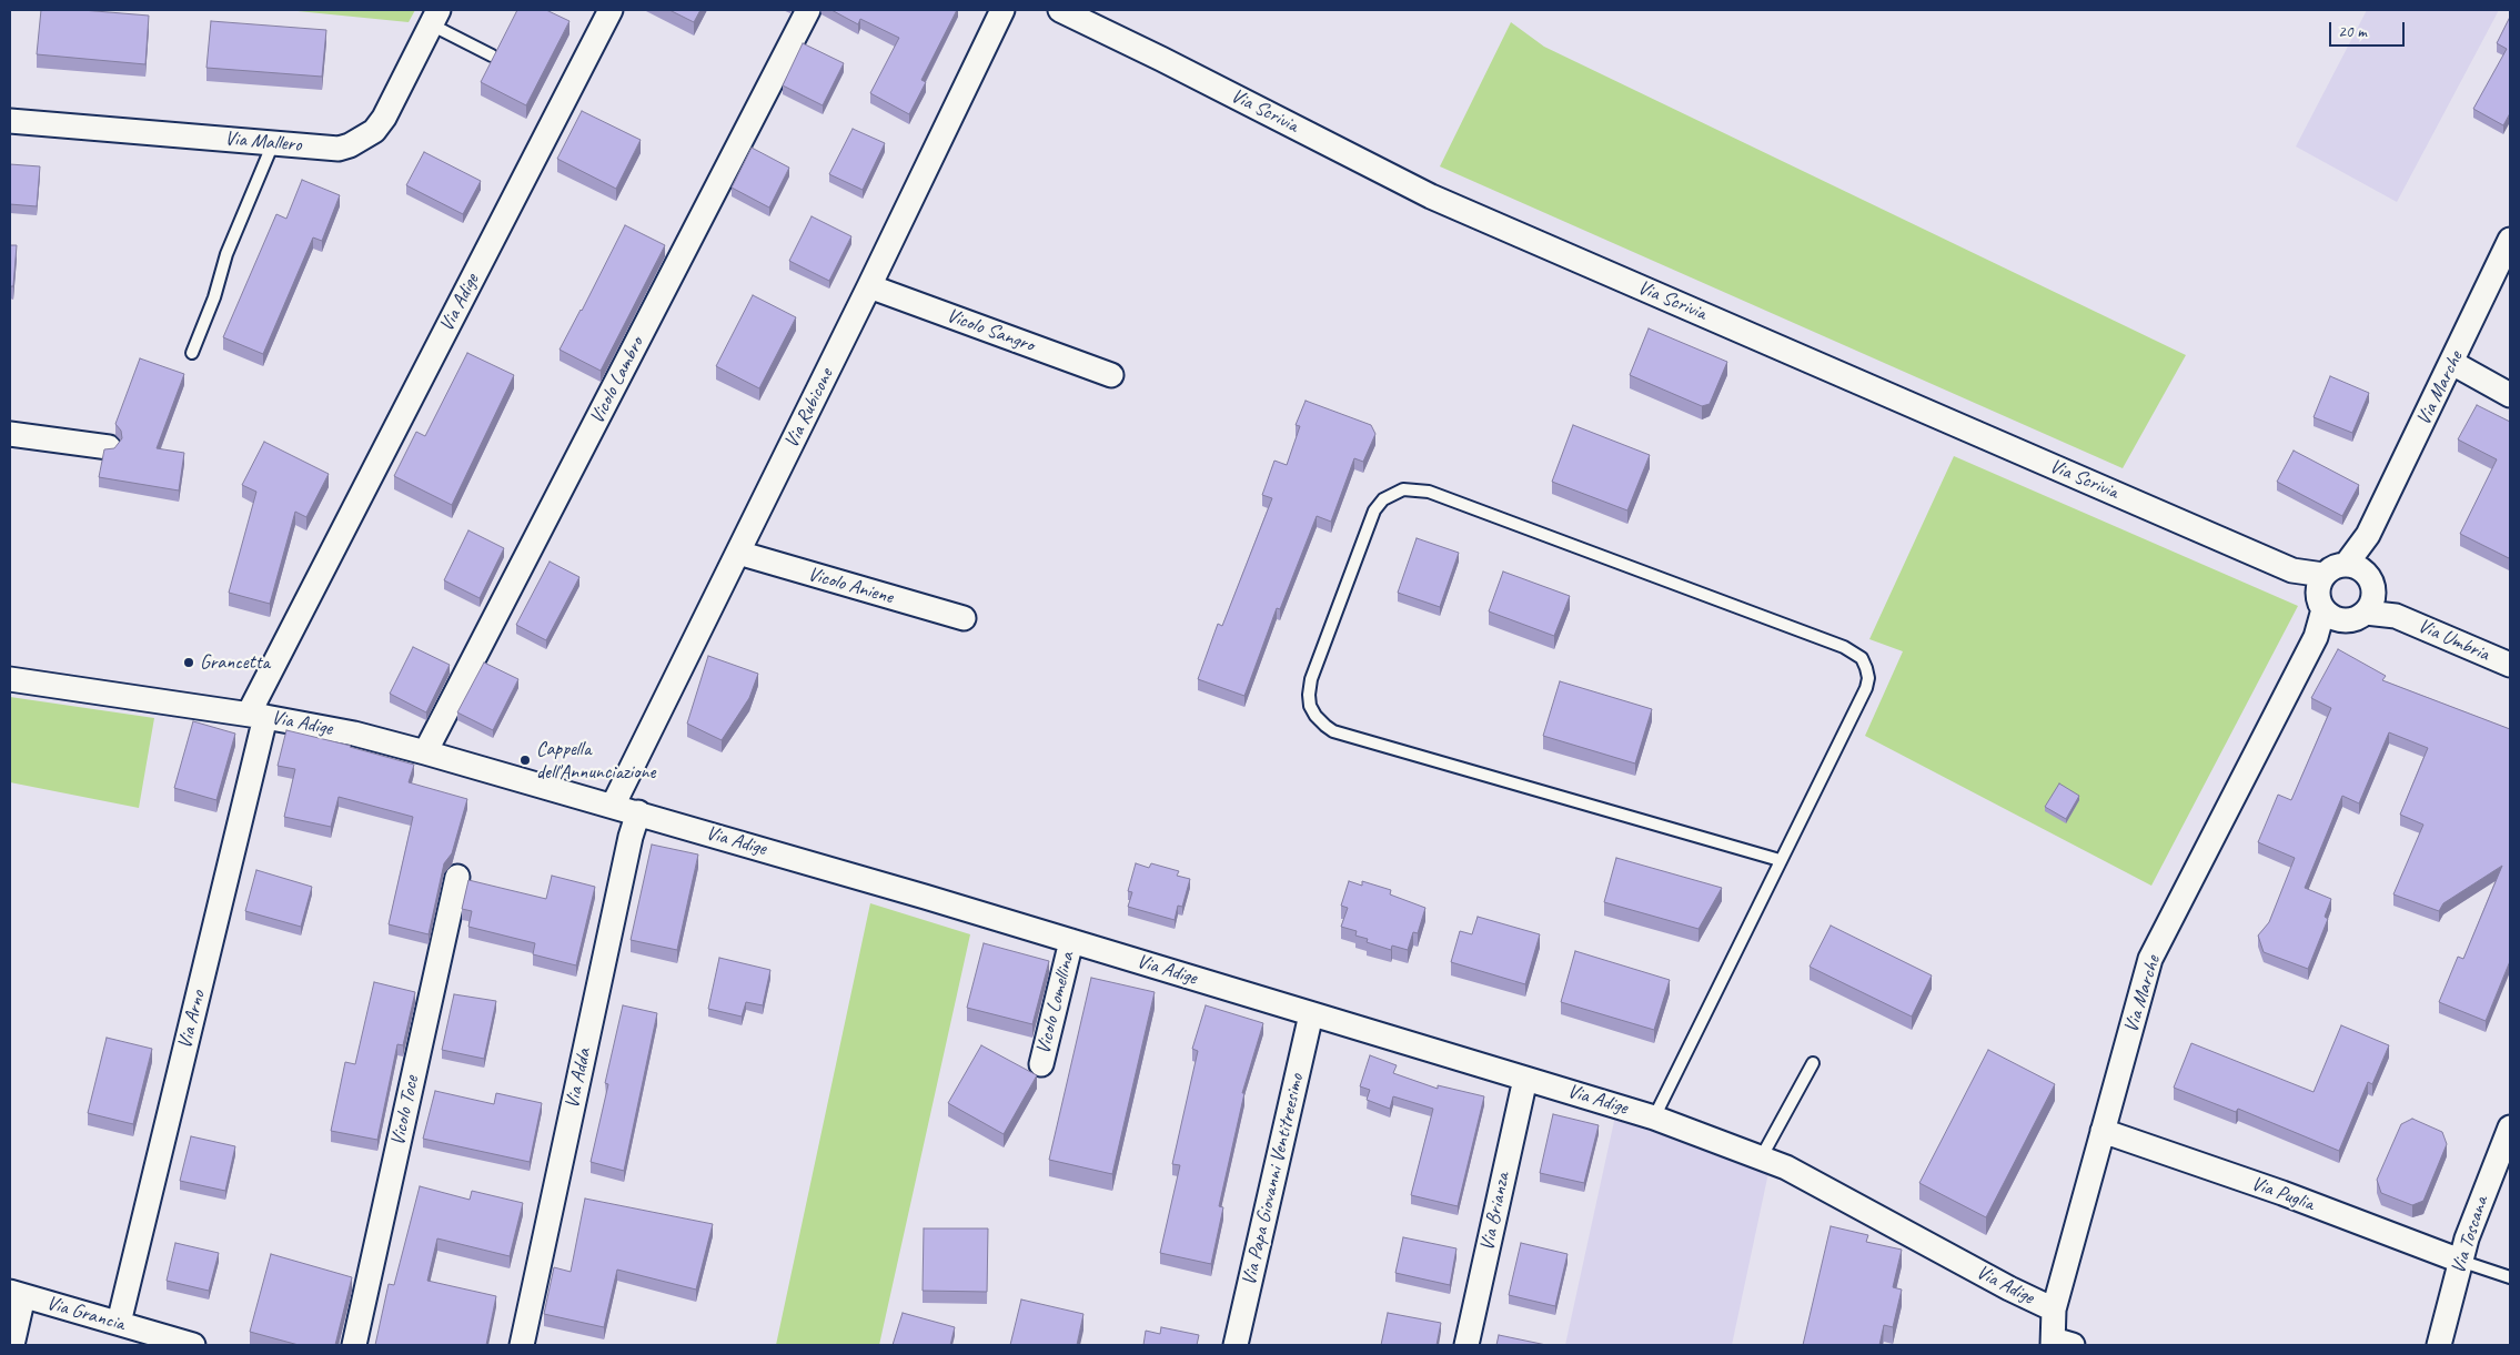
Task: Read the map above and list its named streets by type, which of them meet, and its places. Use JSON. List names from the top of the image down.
{
  "streets": {
    "street": [
      "Via Scrivia",
      "Via Mallero",
      "Via Adige",
      "Vicolo Sangro",
      "Vicolo Lambro",
      "Via Marche",
      "Via Rubicone",
      "Vicolo Aniene",
      "Via Umbria",
      "Vicolo Lomellina",
      "Via Arno",
      "Via Adda",
      "Vicolo Toce",
      "Via Papa Giovanni Ventitreesimo",
      "Via Puglia",
      "Via Brianza",
      "Via Toscana",
      "Via Grancia"
    ]
  },
  "crossings": [
    ["Via Scrivia", "Via Marche"],
    ["Via Scrivia", "Via Umbria"],
    ["Via Adige", "Vicolo Lambro"],
    ["Via Adige", "Via Marche"],
    ["Via Adige", "Via Rubicone"],
    ["Via Adige", "Vicolo Lomellina"],
    ["Via Adige", "Via Arno"],
    ["Via Adige", "Via Adda"],
    ["Via Adige", "Via Papa Giovanni Ventitreesimo"],
    ["Via Adige", "Via Brianza"],
    ["Vicolo Sangro", "Via Rubicone"],
    ["Via Marche", "Via Umbria"],
    ["Via Marche", "Via Puglia"],
    ["Via Rubicone", "Vicolo Aniene"],
    ["Via Arno", "Via Grancia"],
    ["Via Puglia", "Via Toscana"]
  ],
  "places": ["Grancetta", "Cappella dell'Annunciazione"],
  "scale_bar": "20 m"
}
